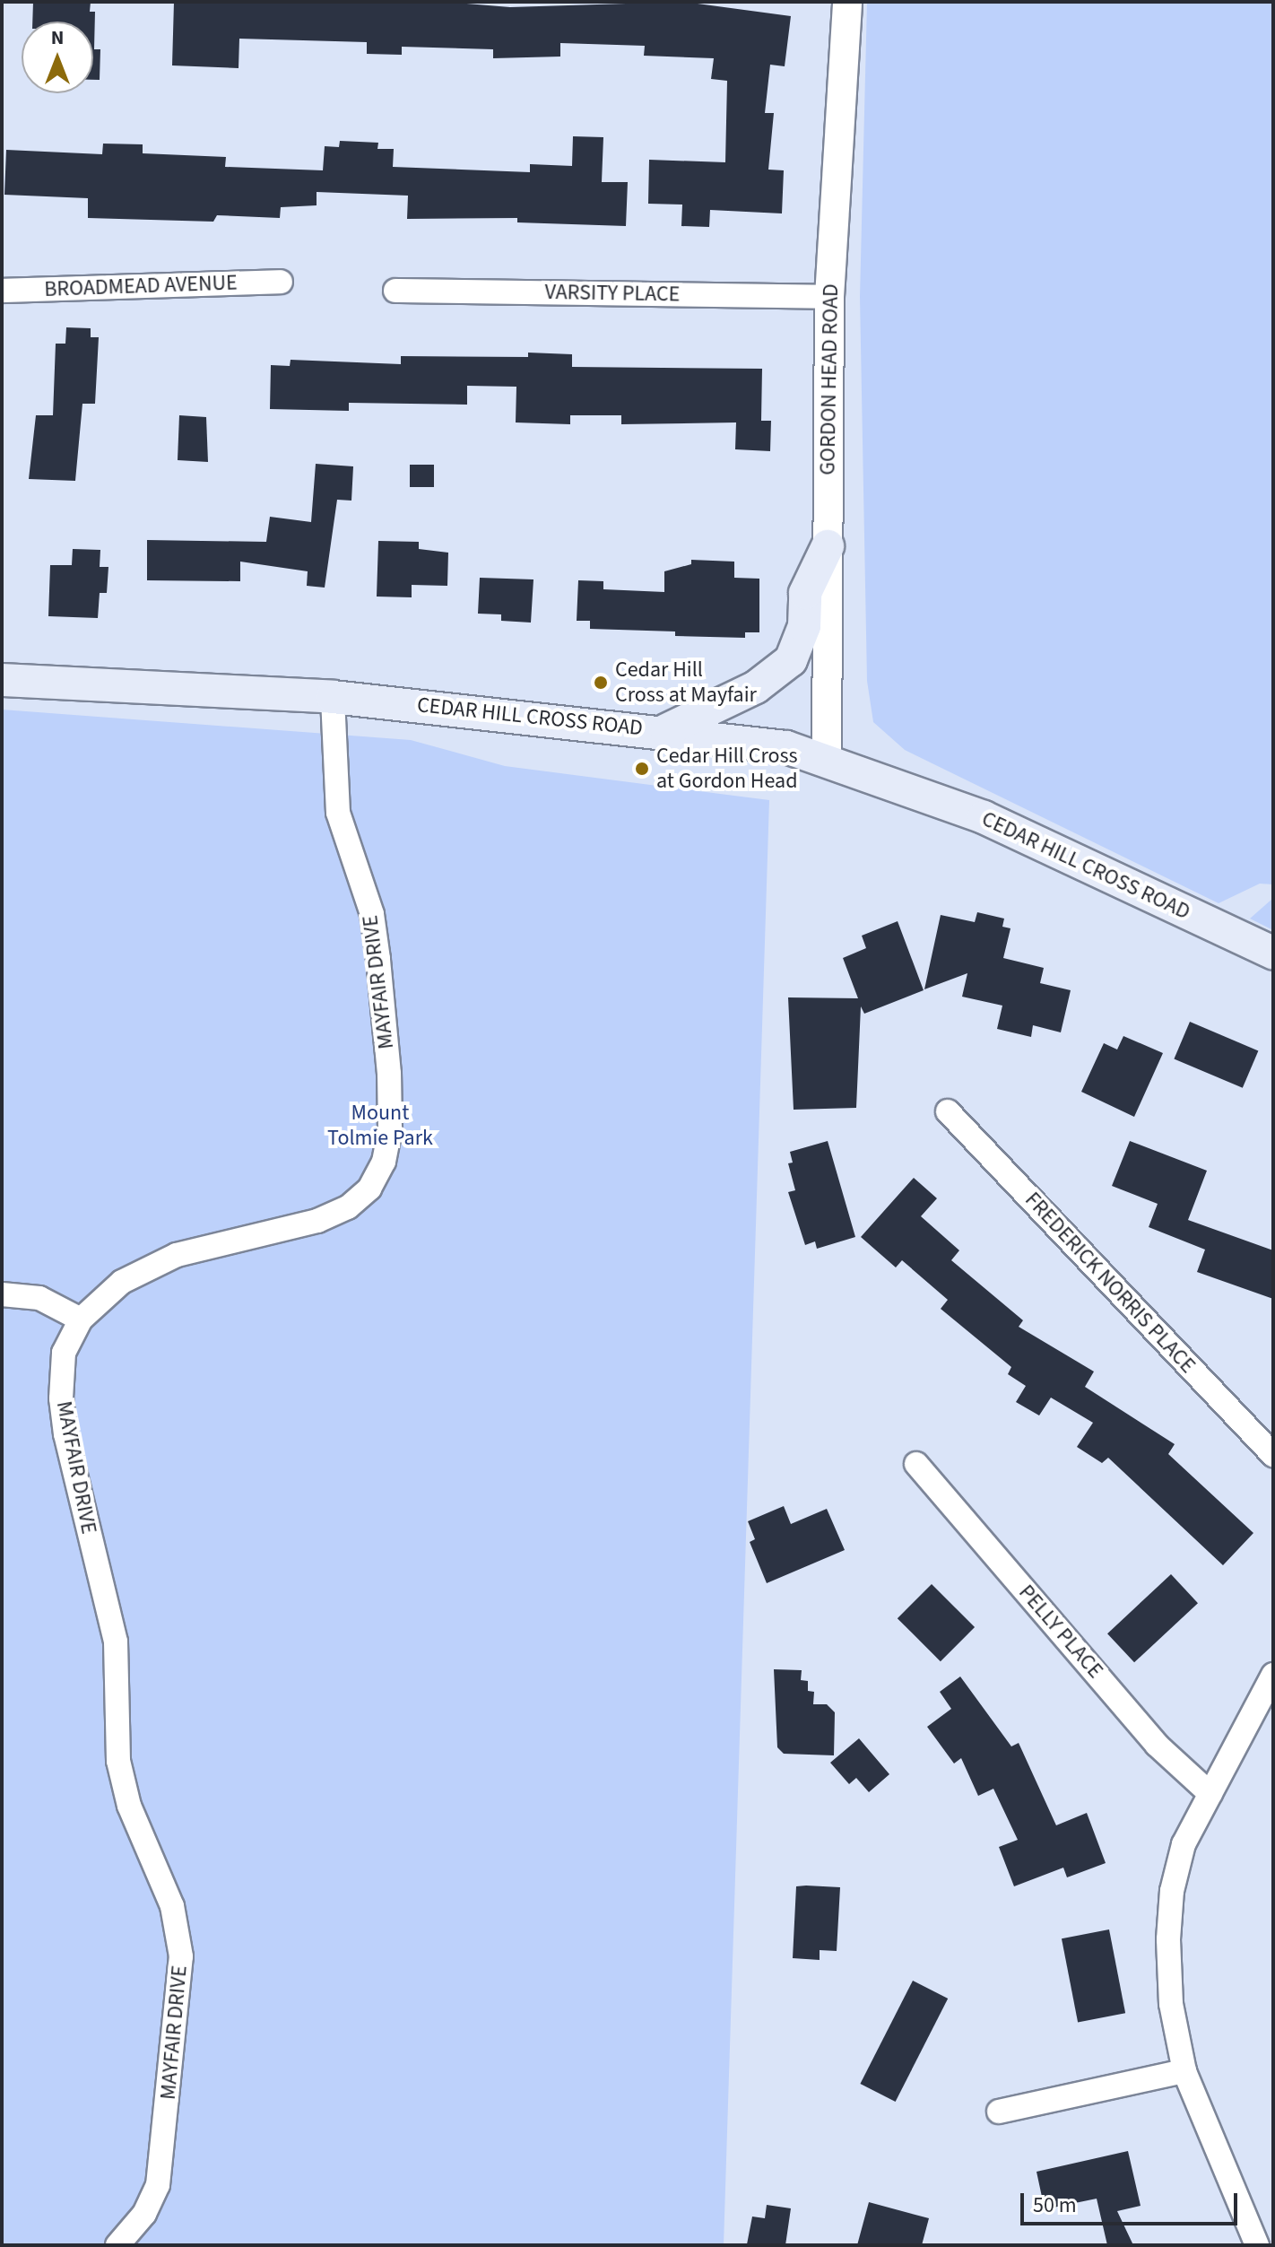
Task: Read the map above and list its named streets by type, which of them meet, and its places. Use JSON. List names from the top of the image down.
{
  "streets": {
    "main road": ["CEDAR HILL CROSS ROAD"],
    "street": [
      "BROADMEAD AVENUE",
      "VARSITY PLACE",
      "GORDON HEAD ROAD",
      "MAYFAIR DRIVE",
      "FREDERICK NORRIS PLACE",
      "PELLY PLACE"
    ]
  },
  "crossings": [
    ["VARSITY PLACE", "GORDON HEAD ROAD"],
    ["GORDON HEAD ROAD", "CEDAR HILL CROSS ROAD"],
    ["CEDAR HILL CROSS ROAD", "MAYFAIR DRIVE"]
  ],
  "parks": ["Mount Tolmie Park"],
  "places": ["Cedar Hill Cross at Mayfair", "Cedar Hill Cross at Gordon Head"],
  "scale_bar": "50 m",
  "north": "top"
}
